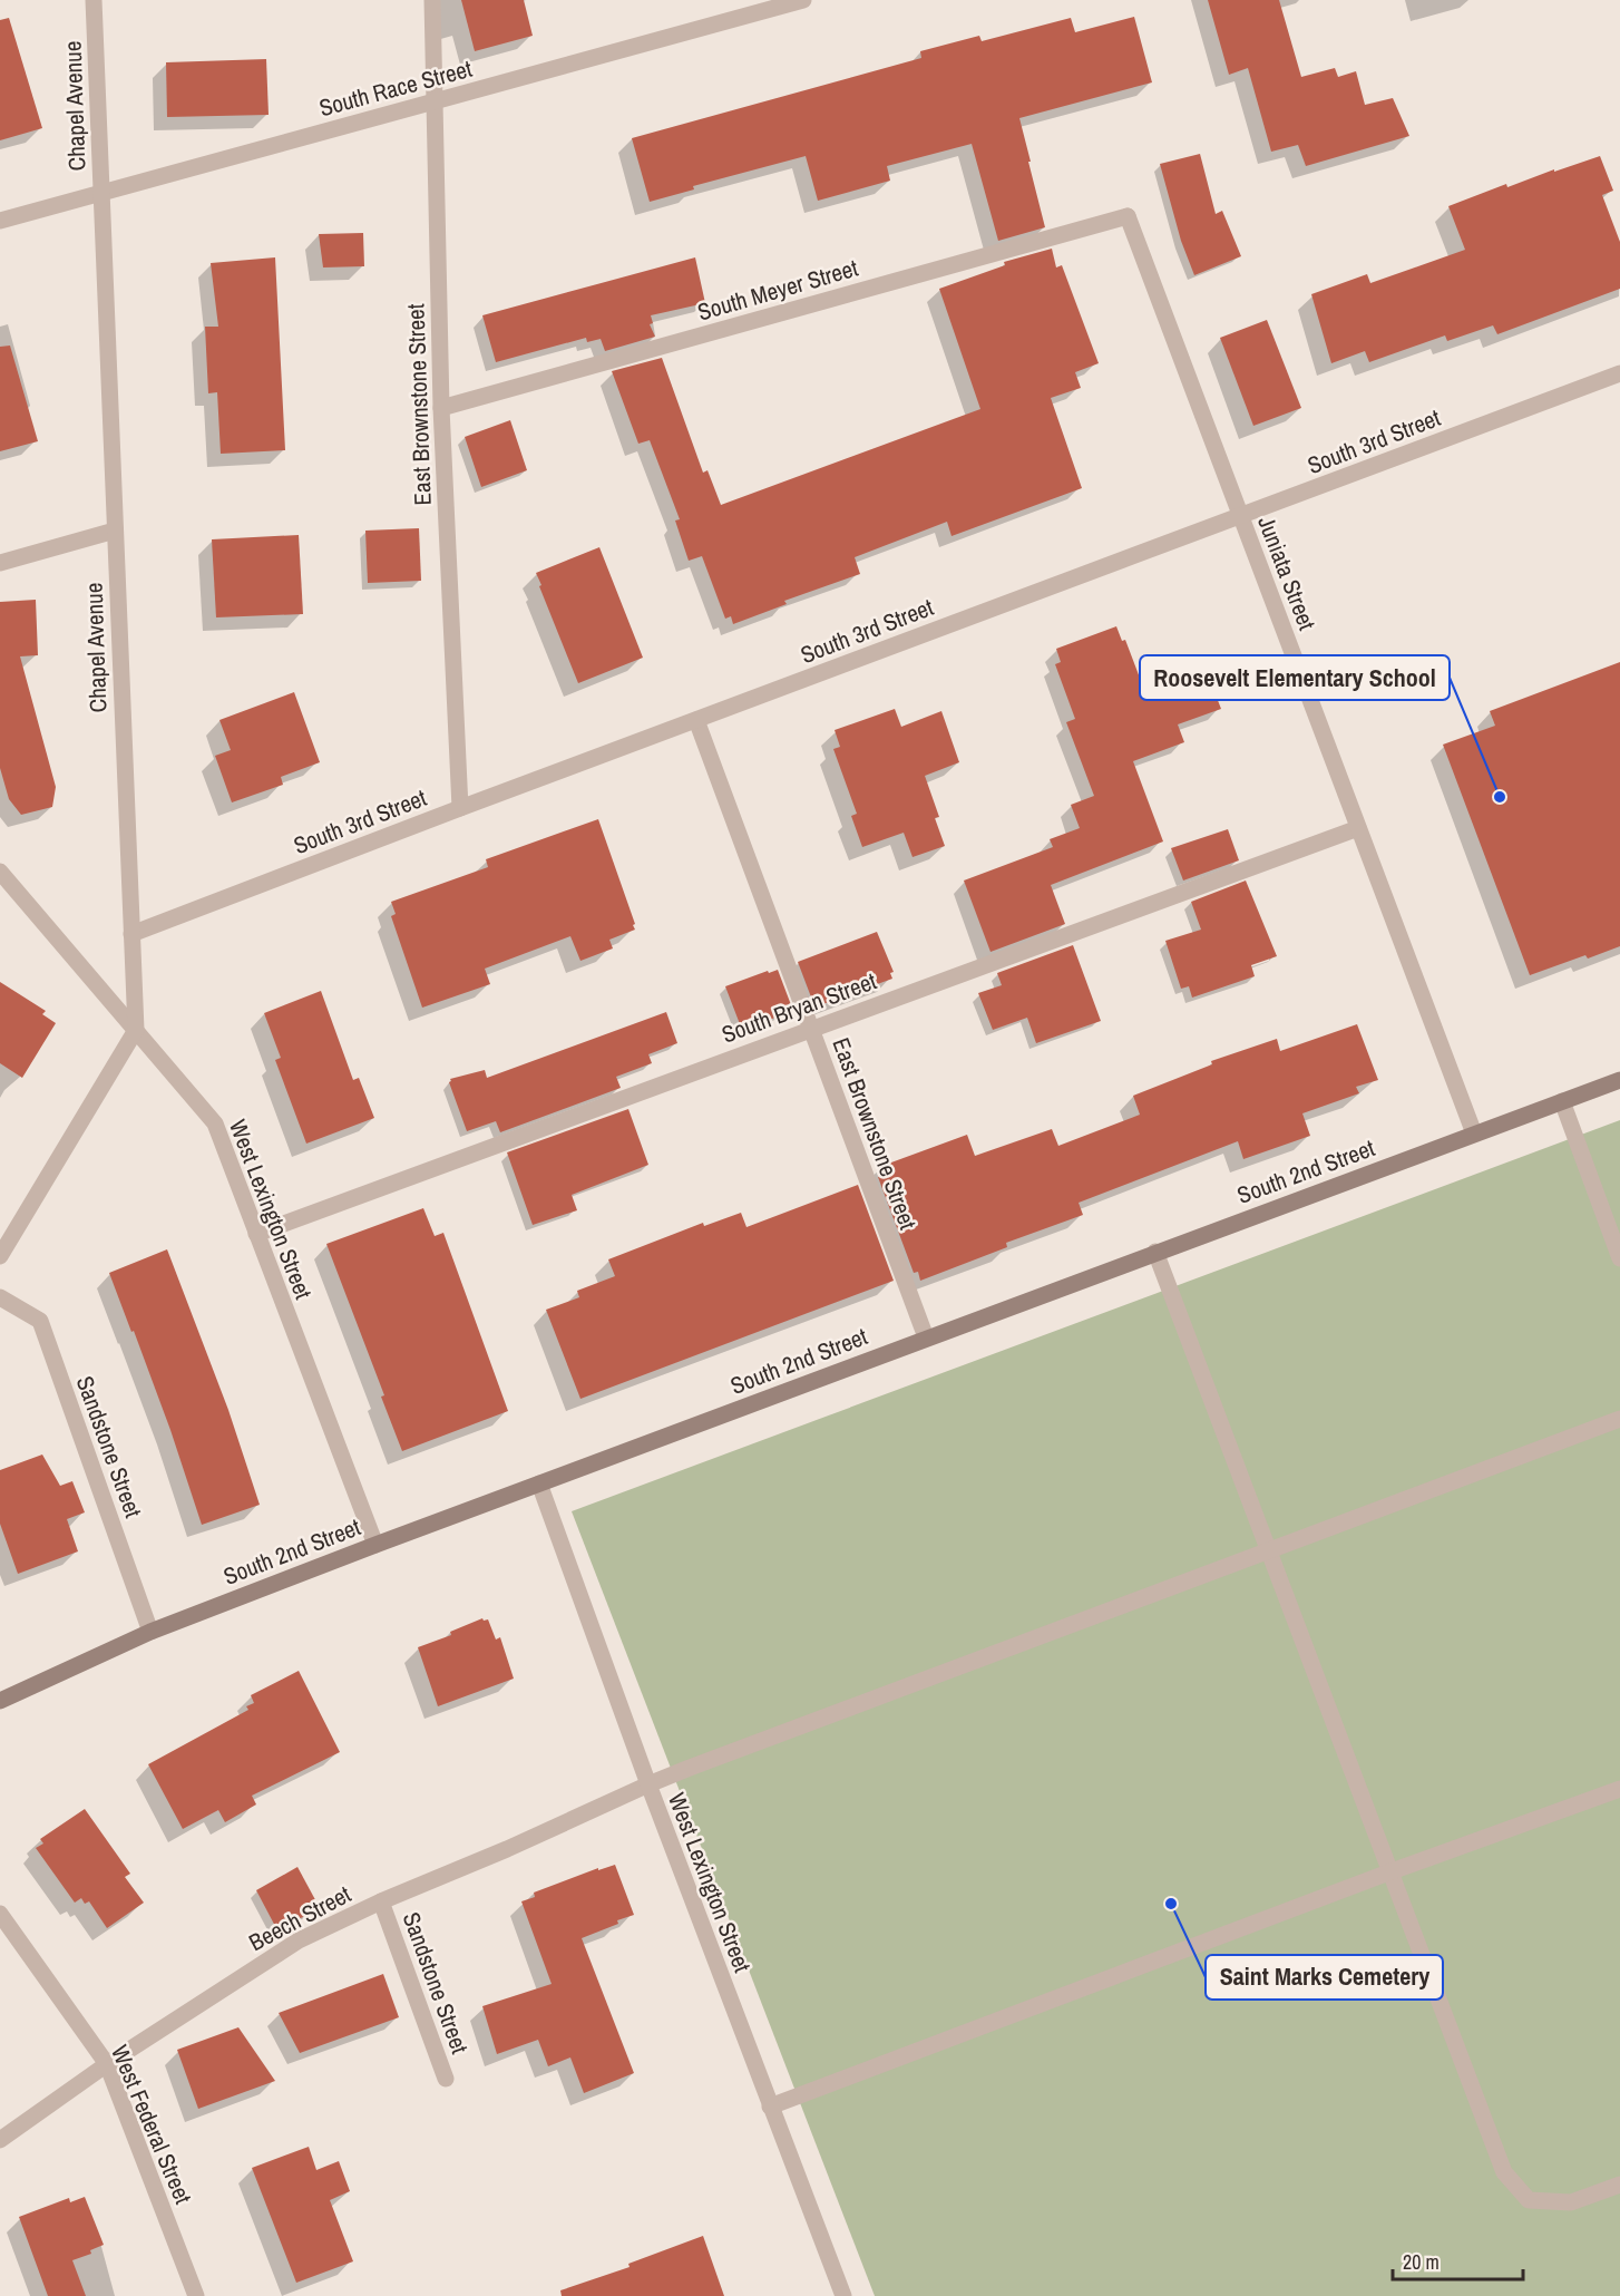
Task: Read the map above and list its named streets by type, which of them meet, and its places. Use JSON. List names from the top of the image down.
{
  "streets": {
    "street": [
      "South Race Street",
      "Chapel Avenue",
      "South Meyer Street",
      "East Brownstone Street",
      "South 3rd Street",
      "Juniata Street",
      "South Bryan Street",
      "South 2nd Street",
      "West Lexington Street",
      "Sandstone Street",
      "Beech Street",
      "West Federal Street"
    ]
  },
  "crossings": [
    ["South Race Street", "Chapel Avenue"],
    ["South Race Street", "East Brownstone Street"],
    ["Chapel Avenue", "South 3rd Street"],
    ["Chapel Avenue", "West Lexington Street"],
    ["South Meyer Street", "East Brownstone Street"],
    ["South Meyer Street", "Juniata Street"],
    ["East Brownstone Street", "South 3rd Street"],
    ["East Brownstone Street", "South Bryan Street"],
    ["East Brownstone Street", "South 2nd Street"],
    ["South 3rd Street", "Juniata Street"],
    ["Juniata Street", "South Bryan Street"],
    ["Juniata Street", "South 2nd Street"],
    ["South Bryan Street", "West Lexington Street"],
    ["South 2nd Street", "West Lexington Street"],
    ["South 2nd Street", "Sandstone Street"],
    ["West Lexington Street", "Beech Street"],
    ["Sandstone Street", "Beech Street"],
    ["Beech Street", "West Federal Street"]
  ],
  "places": ["Roosevelt Elementary School", "Saint Marks Cemetery"],
  "scale_bar": "20 m"
}
